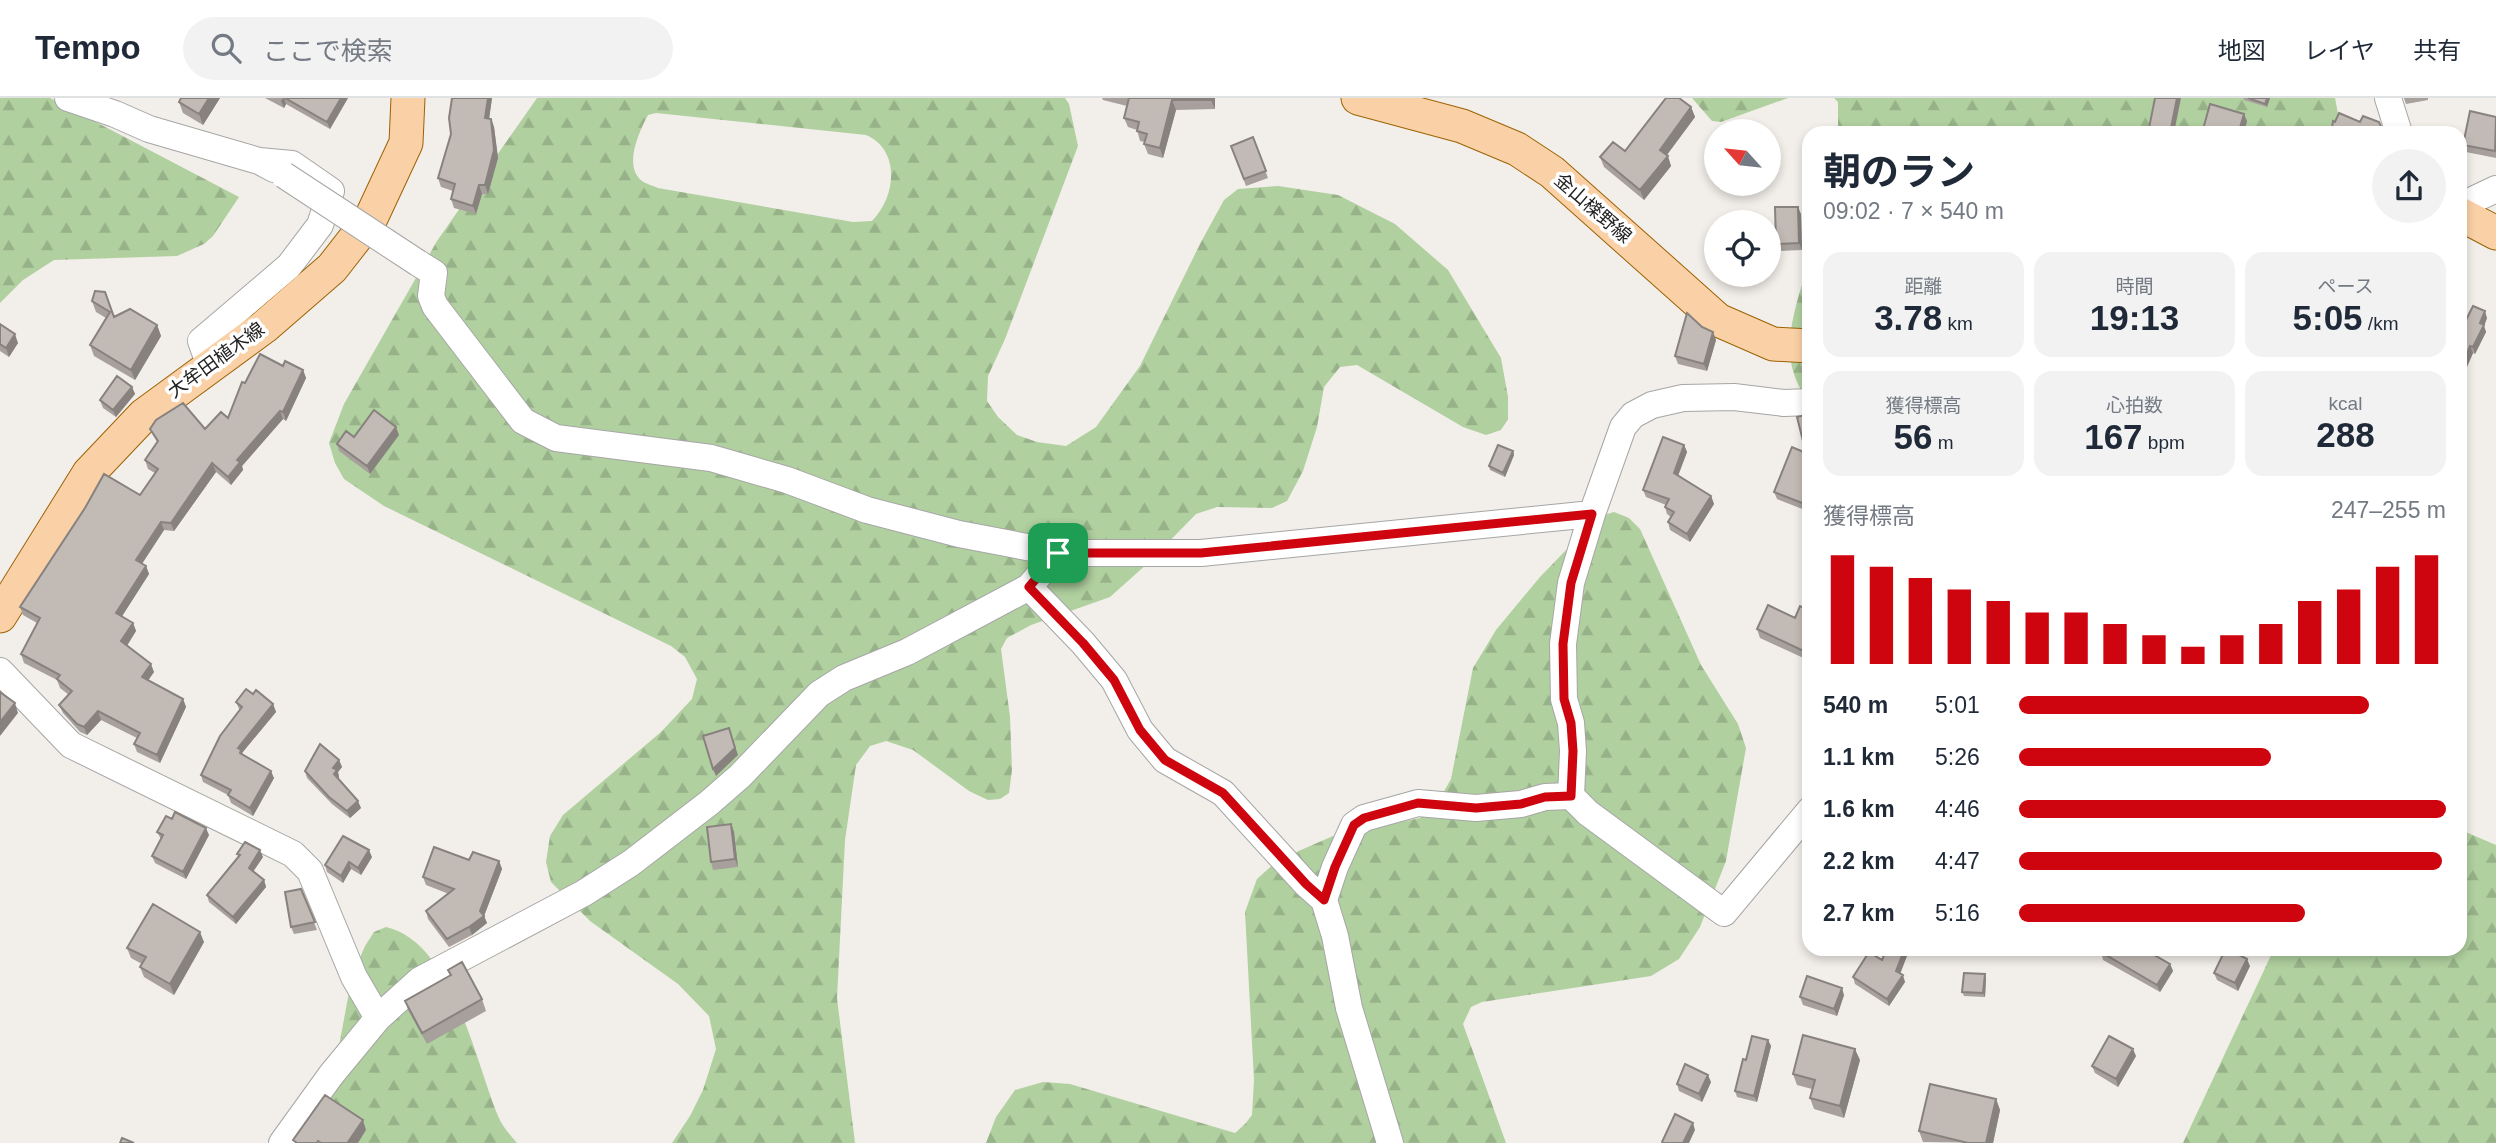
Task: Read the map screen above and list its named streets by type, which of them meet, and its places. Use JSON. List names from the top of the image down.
{
  "streets": {
    "main road": ["金山檪野線", "大牟田植木線"]
  },
  "north": "top left",
  "page": {
    "header": "Tempo",
    "search": "ここで検索",
    "nav": ["地図", "レイヤ", "共有"],
    "heading": ["朝のラン", "09:02 · 7 × 540 m"],
    "stats": [
      ["距離", "3.78 km"],
      ["時間", "19:13"],
      ["ペース", "5:05 /km"],
      ["獲得標高", "56 m"],
      ["心拍数", "167 bpm"],
      ["kcal", "288"]
    ],
    "chart": ["獲得標高", "247–255 m"],
    "list": [
      {
        "name": "540 m",
        "note": "5:01"
      },
      {
        "name": "1.1 km",
        "note": "5:26"
      },
      {
        "name": "1.6 km",
        "note": "4:46"
      },
      {
        "name": "2.2 km",
        "note": "4:47"
      },
      {
        "name": "2.7 km",
        "note": "5:16"
      }
    ]
  }
}
